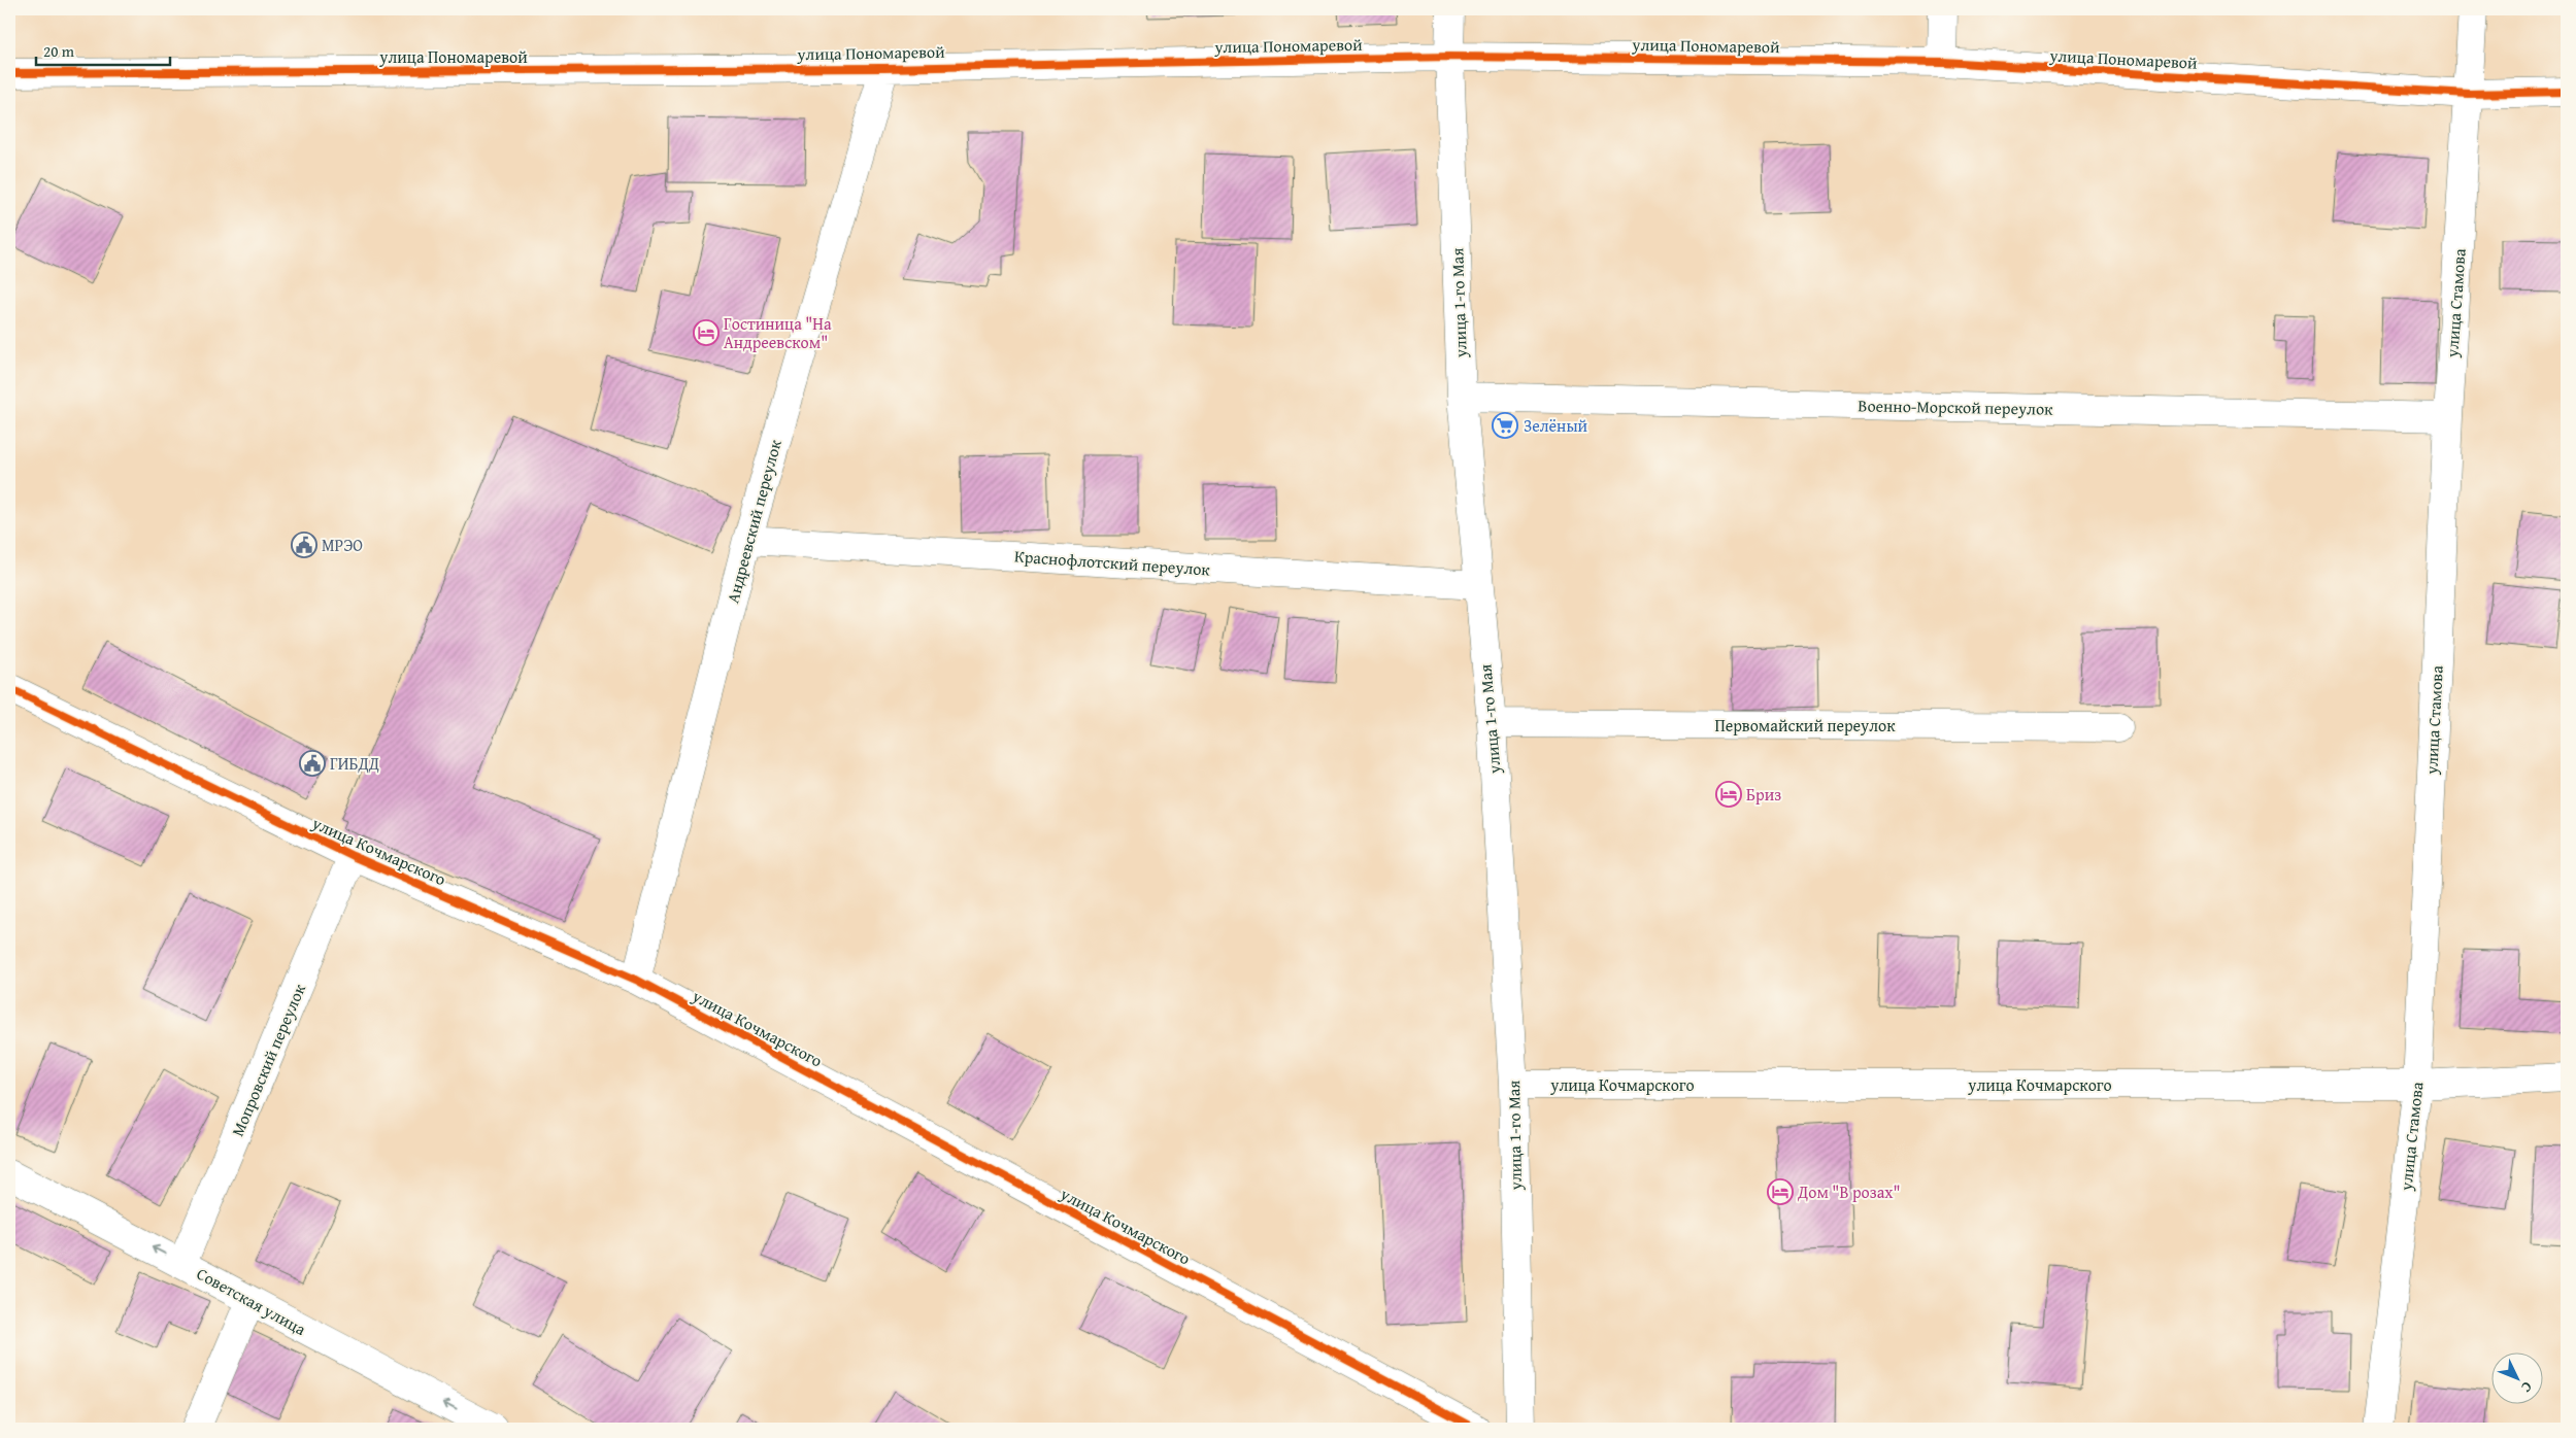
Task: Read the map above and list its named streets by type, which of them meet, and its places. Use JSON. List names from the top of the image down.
{
  "streets": {
    "street": [
      "улица Пономаревой",
      "улица 1-го Мая",
      "улица Стамова",
      "Военно-Морской переулок",
      "Андреевский переулок",
      "Краснофлотский переулок",
      "Первомайский переулок",
      "улица Кочмарского",
      "Мопровский переулок",
      "Советская улица"
    ]
  },
  "crossings": [
    ["улица Пономаревой", "улица 1-го Мая"],
    ["улица Пономаревой", "улица Стамова"],
    ["улица Пономаревой", "Андреевский переулок"],
    ["улица 1-го Мая", "Военно-Морской переулок"],
    ["улица 1-го Мая", "Краснофлотский переулок"],
    ["улица 1-го Мая", "Первомайский переулок"],
    ["улица 1-го Мая", "улица Кочмарского"],
    ["улица Стамова", "Военно-Морской переулок"],
    ["улица Стамова", "улица Кочмарского"],
    ["Андреевский переулок", "Краснофлотский переулок"],
    ["Андреевский переулок", "улица Кочмарского"],
    ["улица Кочмарского", "Мопровский переулок"],
    ["Мопровский переулок", "Советская улица"]
  ],
  "one_way": ["Советская улица"],
  "places": {
    "hotel": ["Гостиница \"На Андреевском\"", "Бриз", "Дом \"В розах\""],
    "supermarket": ["Зелёный"],
    "public building": ["МРЭО", "ГИБДД"]
  },
  "scale_bar": "20 m",
  "north": "bottom right"
}
